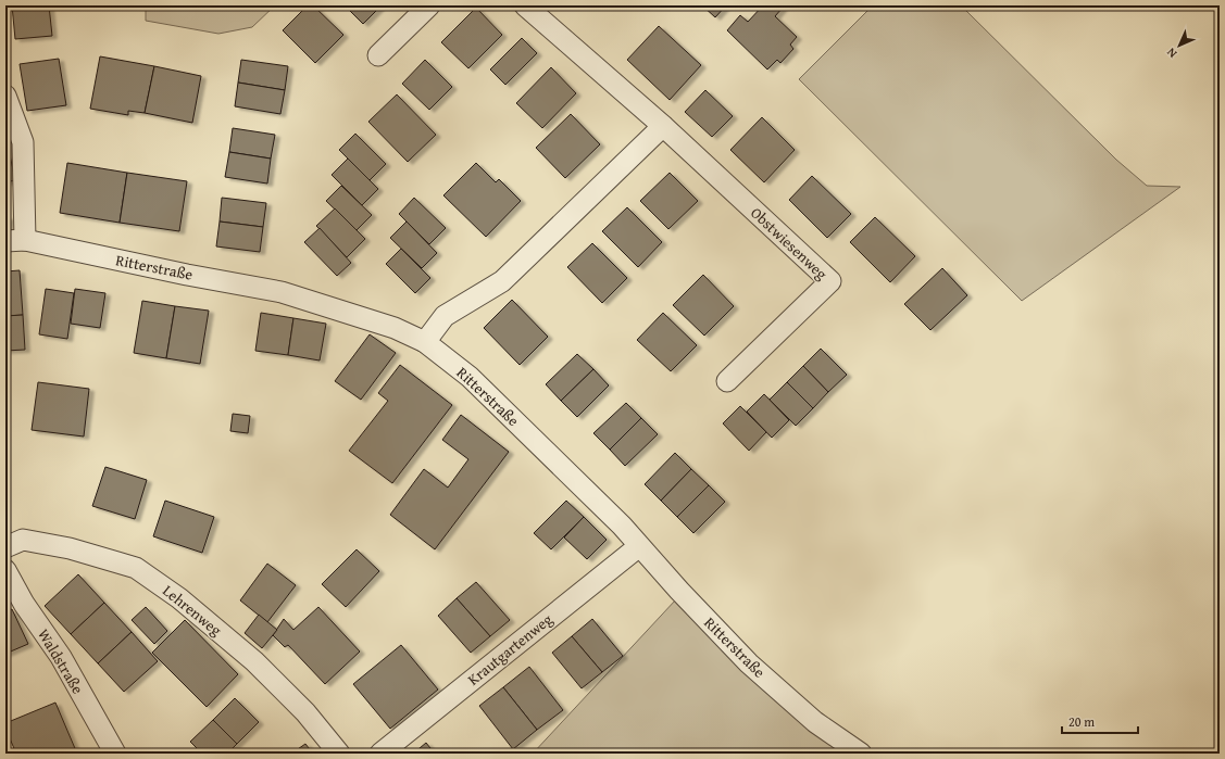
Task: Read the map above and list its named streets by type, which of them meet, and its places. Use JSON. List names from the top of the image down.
{
  "streets": {
    "street": [
      "Obstwiesenweg",
      "Ritterstraße",
      "Lehrenweg",
      "Krautgartenweg",
      "Waldstraße"
    ]
  },
  "crossings": [
    ["Ritterstraße", "Krautgartenweg"]
  ],
  "scale_bar": "20 m",
  "north": "bottom left"
}
